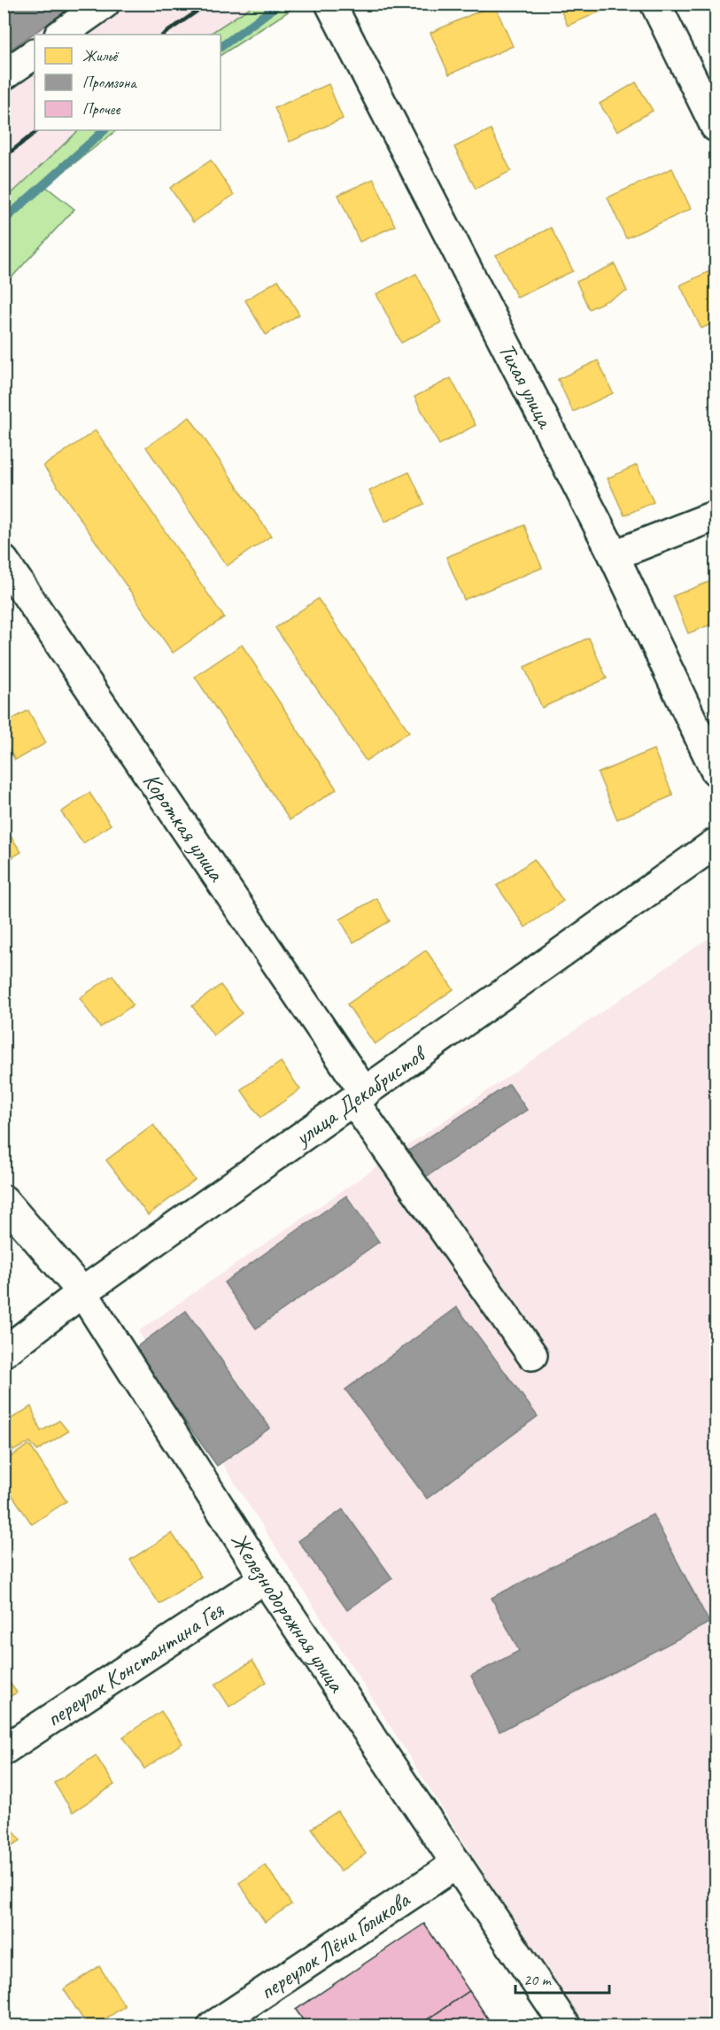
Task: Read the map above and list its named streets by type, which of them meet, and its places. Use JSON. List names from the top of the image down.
{
  "streets": {
    "street": [
      "Тихая улица",
      "Короткая улица",
      "улица Декабристов",
      "Железнодорожная улица",
      "переулок Константина Гея",
      "переулок Лёни Голикова"
    ]
  },
  "crossings": [
    ["Короткая улица", "улица Декабристов"],
    ["улица Декабристов", "Железнодорожная улица"],
    ["Железнодорожная улица", "переулок Константина Гея"],
    ["Железнодорожная улица", "переулок Лёни Голикова"]
  ],
  "legend": ["Жильё", "Промзона", "Прочее"],
  "scale_bar": "20 m"
}
